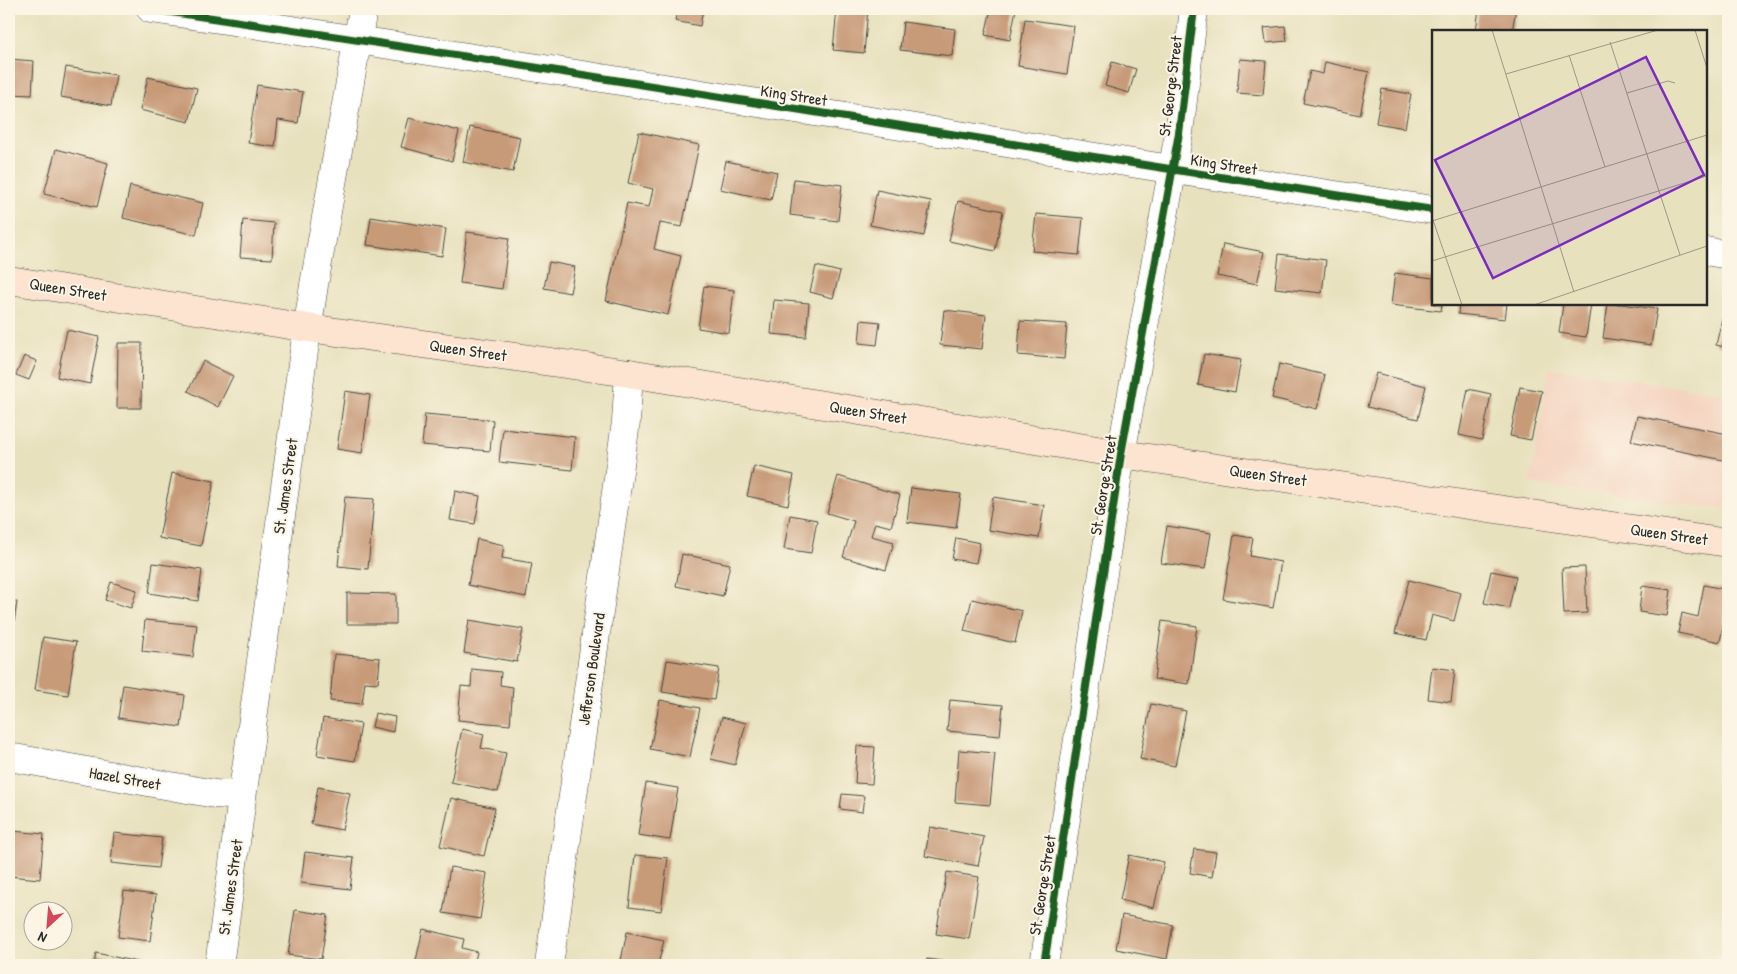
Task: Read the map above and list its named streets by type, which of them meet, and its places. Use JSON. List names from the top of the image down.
{
  "streets": {
    "main road": ["Queen Street"],
    "street": [
      "St. George Street",
      "King Street",
      "St. James Street",
      "Jefferson Boulevard",
      "Hazel Street"
    ]
  },
  "crossings": [
    ["St. George Street", "King Street"],
    ["St. George Street", "Queen Street"],
    ["King Street", "St. James Street"],
    ["Queen Street", "St. James Street"],
    ["Queen Street", "Jefferson Boulevard"],
    ["St. James Street", "Hazel Street"]
  ],
  "north": "bottom left"
}
